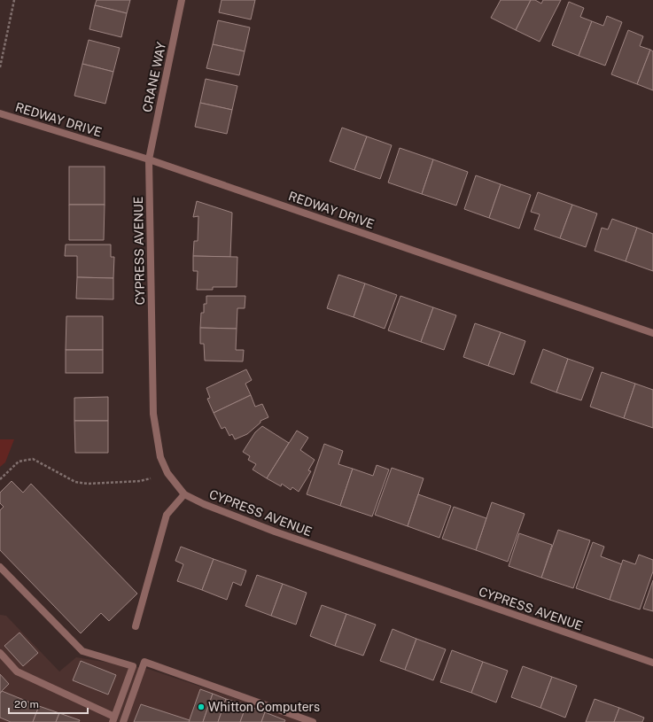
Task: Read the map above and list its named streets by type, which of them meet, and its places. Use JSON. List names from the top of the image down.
{
  "streets": {
    "street": ["CRANE WAY", "REDWAY DRIVE", "CYPRESS AVENUE"]
  },
  "crossings": [
    ["CRANE WAY", "REDWAY DRIVE"],
    ["CRANE WAY", "CYPRESS AVENUE"],
    ["REDWAY DRIVE", "CYPRESS AVENUE"]
  ],
  "places": ["Whitton Computers"],
  "scale_bar": "20 m"
}
